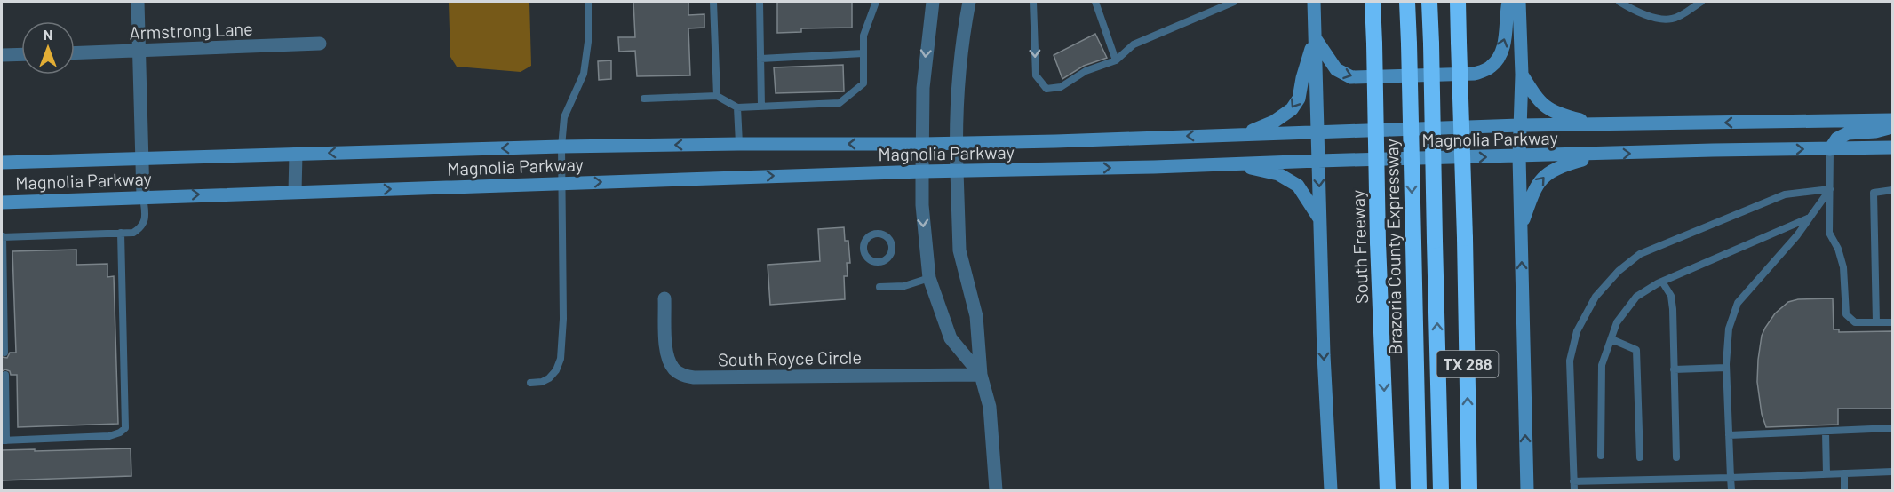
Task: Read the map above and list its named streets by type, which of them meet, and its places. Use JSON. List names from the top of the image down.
{
  "streets": {
    "highway": ["South Freeway", "Brazoria County Expressway", "TX 288"],
    "main road": ["Magnolia Parkway"],
    "street": ["Armstrong Lane", "South Royce Circle"]
  },
  "north": "top"
}
